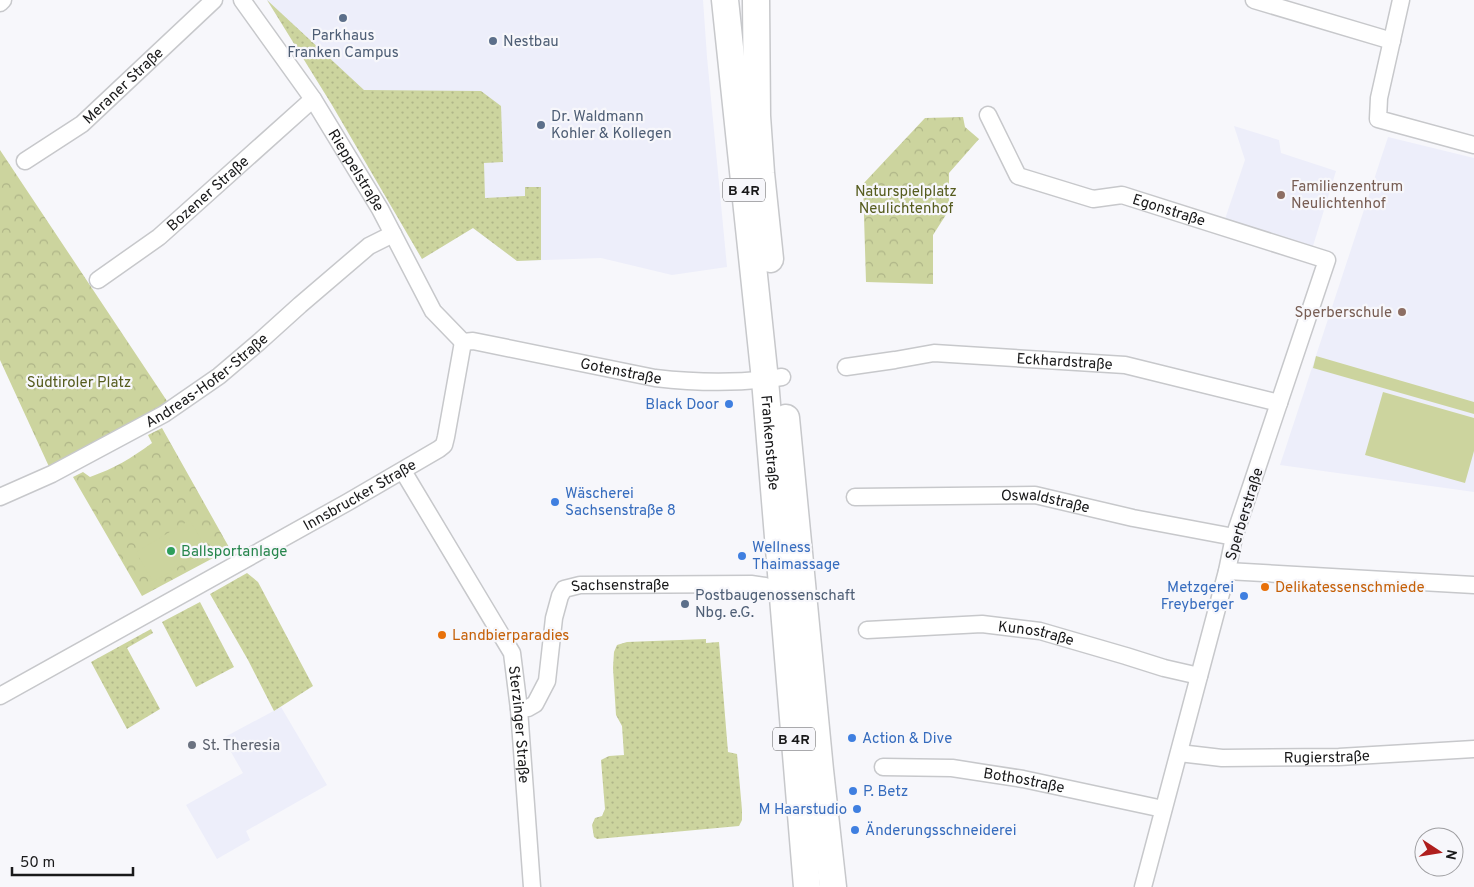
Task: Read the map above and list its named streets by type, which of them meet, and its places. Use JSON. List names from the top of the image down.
{
  "streets": {
    "main road": ["B 4R", "Frankenstraße"],
    "street": [
      "Meraner Straße",
      "Rieppelstraße",
      "Bozener Straße",
      "Egonstraße",
      "Eckhardstraße",
      "Gotenstraße",
      "Andreas-Hofer-Straße",
      "Innsbrucker Straße",
      "Oswaldstraße",
      "Sperberstraße",
      "Sachsenstraße",
      "Kunostraße",
      "Sterzinger Straße",
      "Rugierstraße",
      "Bothostraße"
    ]
  },
  "crossings": [
    ["Rieppelstraße", "Bozener Straße"],
    ["Rieppelstraße", "Gotenstraße"],
    ["Rieppelstraße", "Andreas-Hofer-Straße"],
    ["Rieppelstraße", "Innsbrucker Straße"],
    ["Egonstraße", "Sperberstraße"],
    ["Eckhardstraße", "Sperberstraße"],
    ["Gotenstraße", "Frankenstraße"],
    ["Gotenstraße", "Innsbrucker Straße"],
    ["Frankenstraße", "Sachsenstraße"],
    ["Innsbrucker Straße", "Sterzinger Straße"],
    ["Oswaldstraße", "Sperberstraße"],
    ["Sperberstraße", "Kunostraße"],
    ["Sperberstraße", "Rugierstraße"],
    ["Sperberstraße", "Bothostraße"],
    ["Sachsenstraße", "Sterzinger Straße"]
  ],
  "parks": ["Naturspielplatz Neulichtenhof", "Südtiroler Platz"],
  "places": [
    "Parkhaus Franken Campus",
    "Nestbau",
    "Dr. Waldmann Kohler & Kollegen",
    "Familienzentrum Neulichtenhof",
    "Sperberschule",
    "Black Door",
    "Wäscherei Sachsenstraße 8",
    "Ballsportanlage",
    "Wellness Thaimassage",
    "Delikatessenschmiede",
    "Metzgerei Freyberger",
    "Postbaugenossenschaft Nbg. e.G.",
    "Landbierparadies",
    "Action & Dive",
    "St. Theresia",
    "P. Betz",
    "M Haarstudio",
    "Änderungsschneiderei"
  ],
  "scale_bar": "50 m",
  "north": "right"
}
